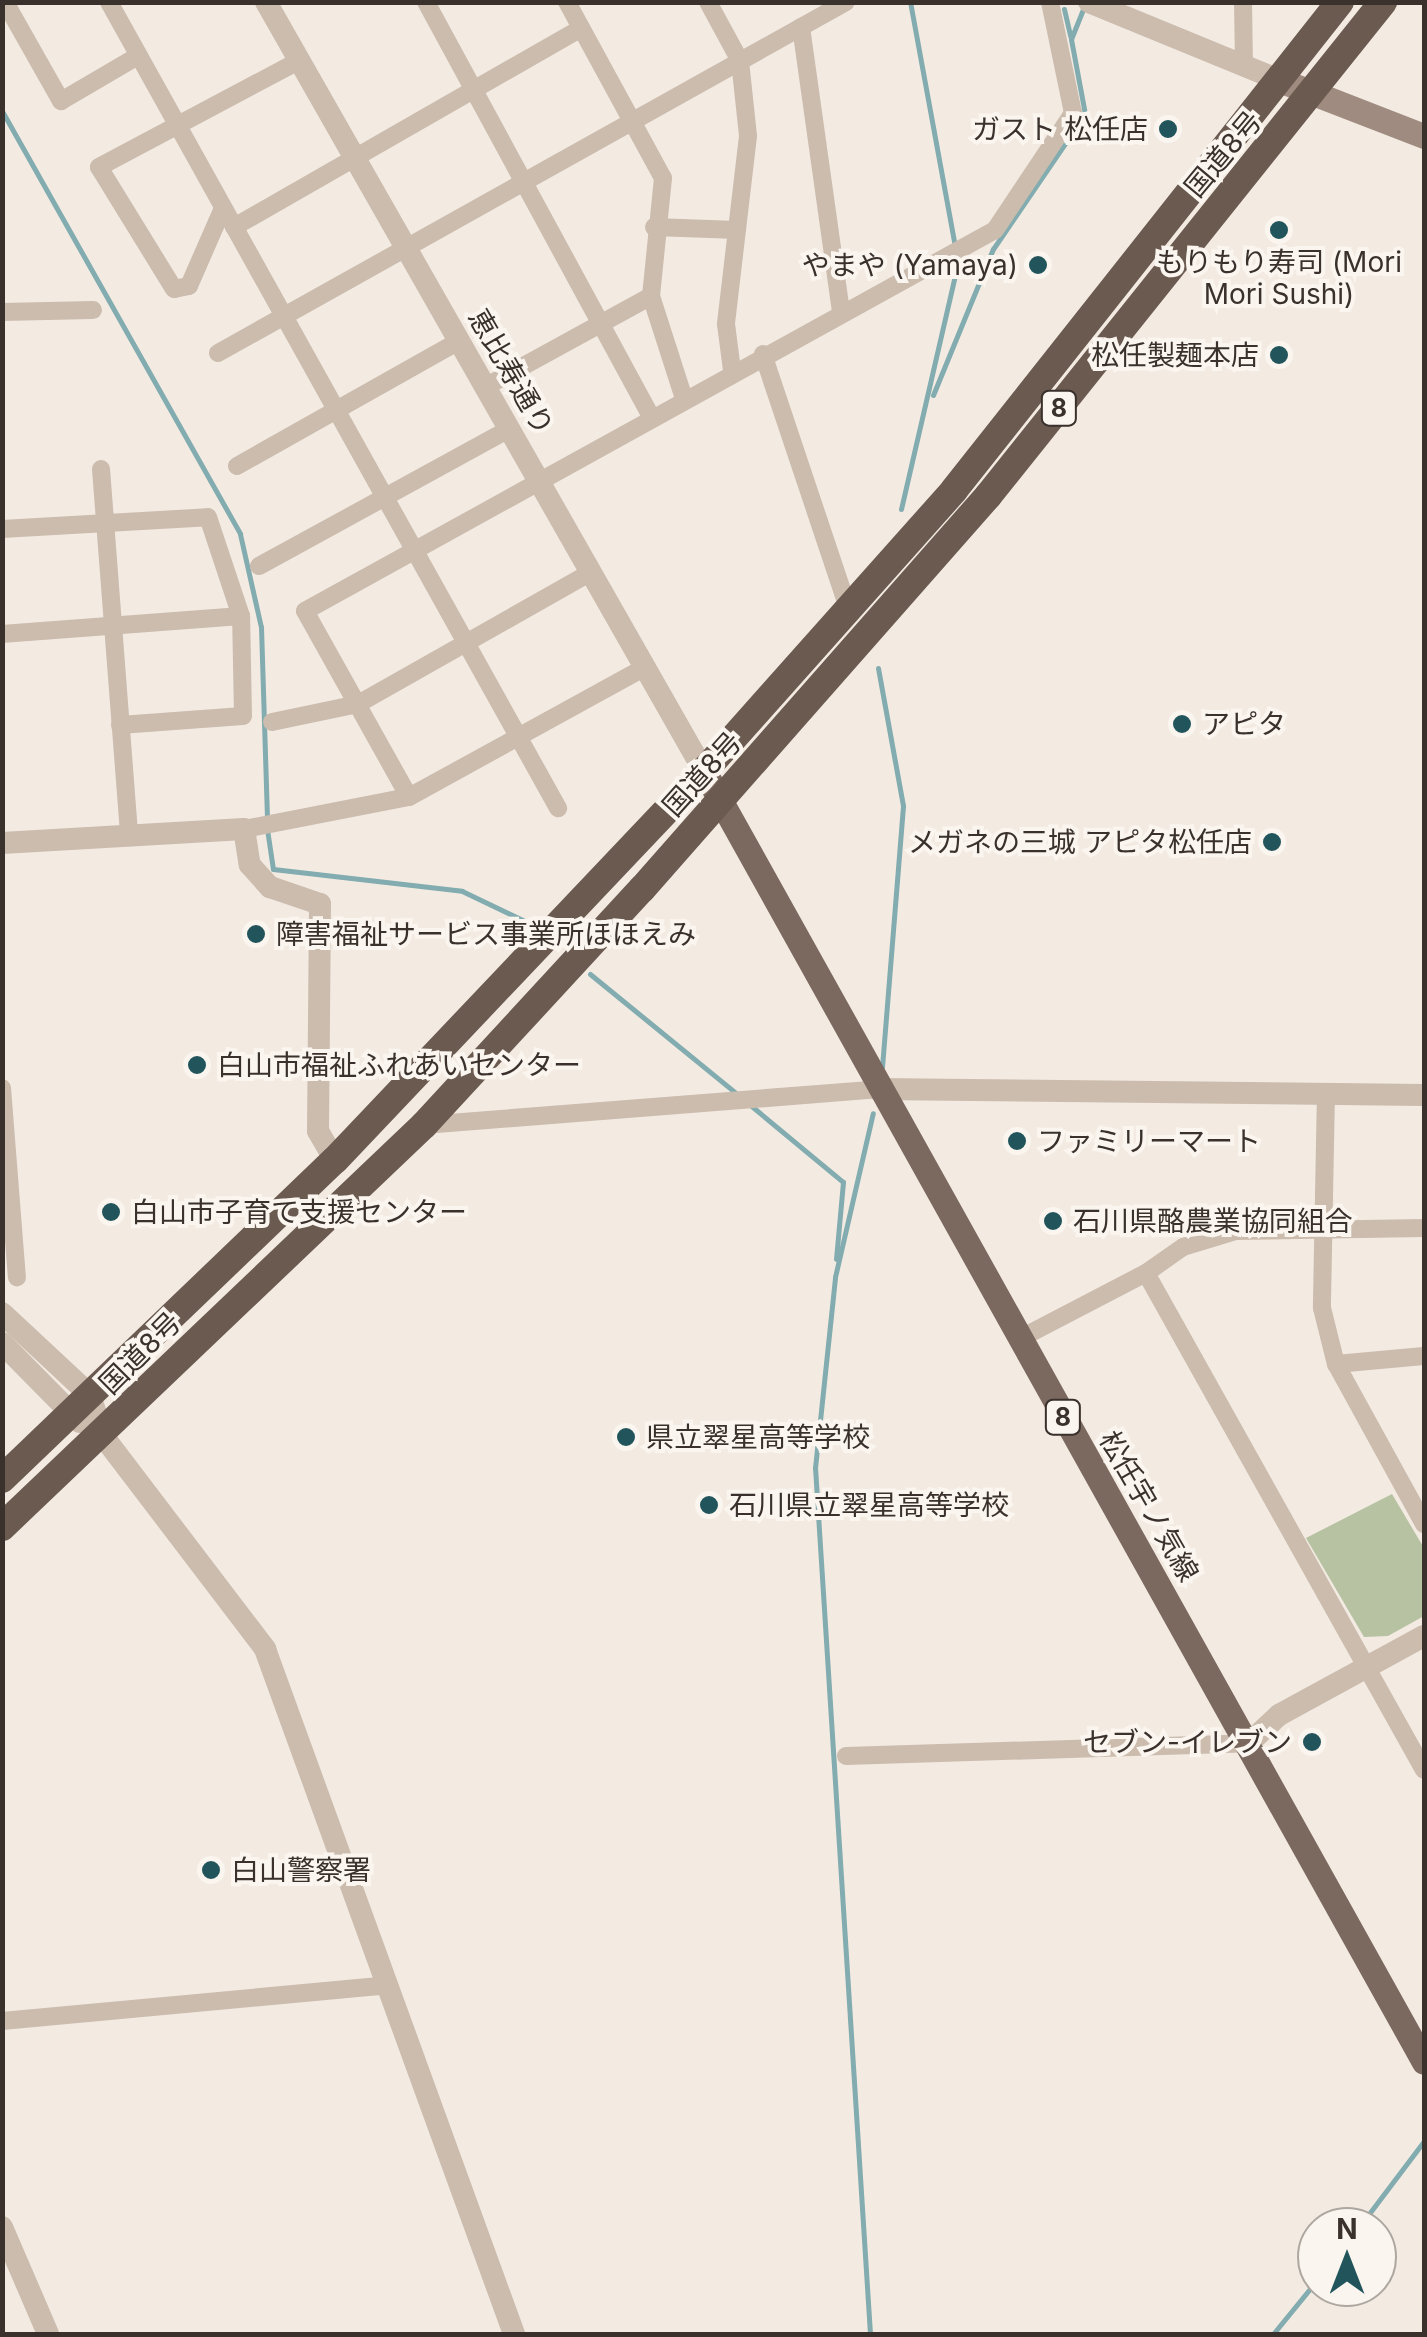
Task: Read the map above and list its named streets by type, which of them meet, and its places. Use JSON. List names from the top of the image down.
{
  "streets": {
    "highway": ["国道8号", "8"],
    "main road": ["松任宇ノ気線"],
    "street": ["恵比寿通り"]
  },
  "crossings": [
    ["国道8号", "恵比寿通り"],
    ["国道8号", "松任宇ノ気線"],
    ["恵比寿通り", "松任宇ノ気線"]
  ],
  "places": [
    "ガスト 松任店",
    "もりもり寿司 (Mori Mori Sushi)",
    "やまや (Yamaya)",
    "松任製麺本店",
    "アピタ",
    "メガネの三城 アピタ松任店",
    "障害福祉サービス事業所ほほえみ",
    "白山市福祉ふれあいセンター",
    "ファミリーマート",
    "白山市子育て支援センター",
    "石川県酪農業協同組合",
    "県立翠星高等学校",
    "石川県立翠星高等学校",
    "セブン-イレブン",
    "白山警察署"
  ],
  "north": "top"
}
